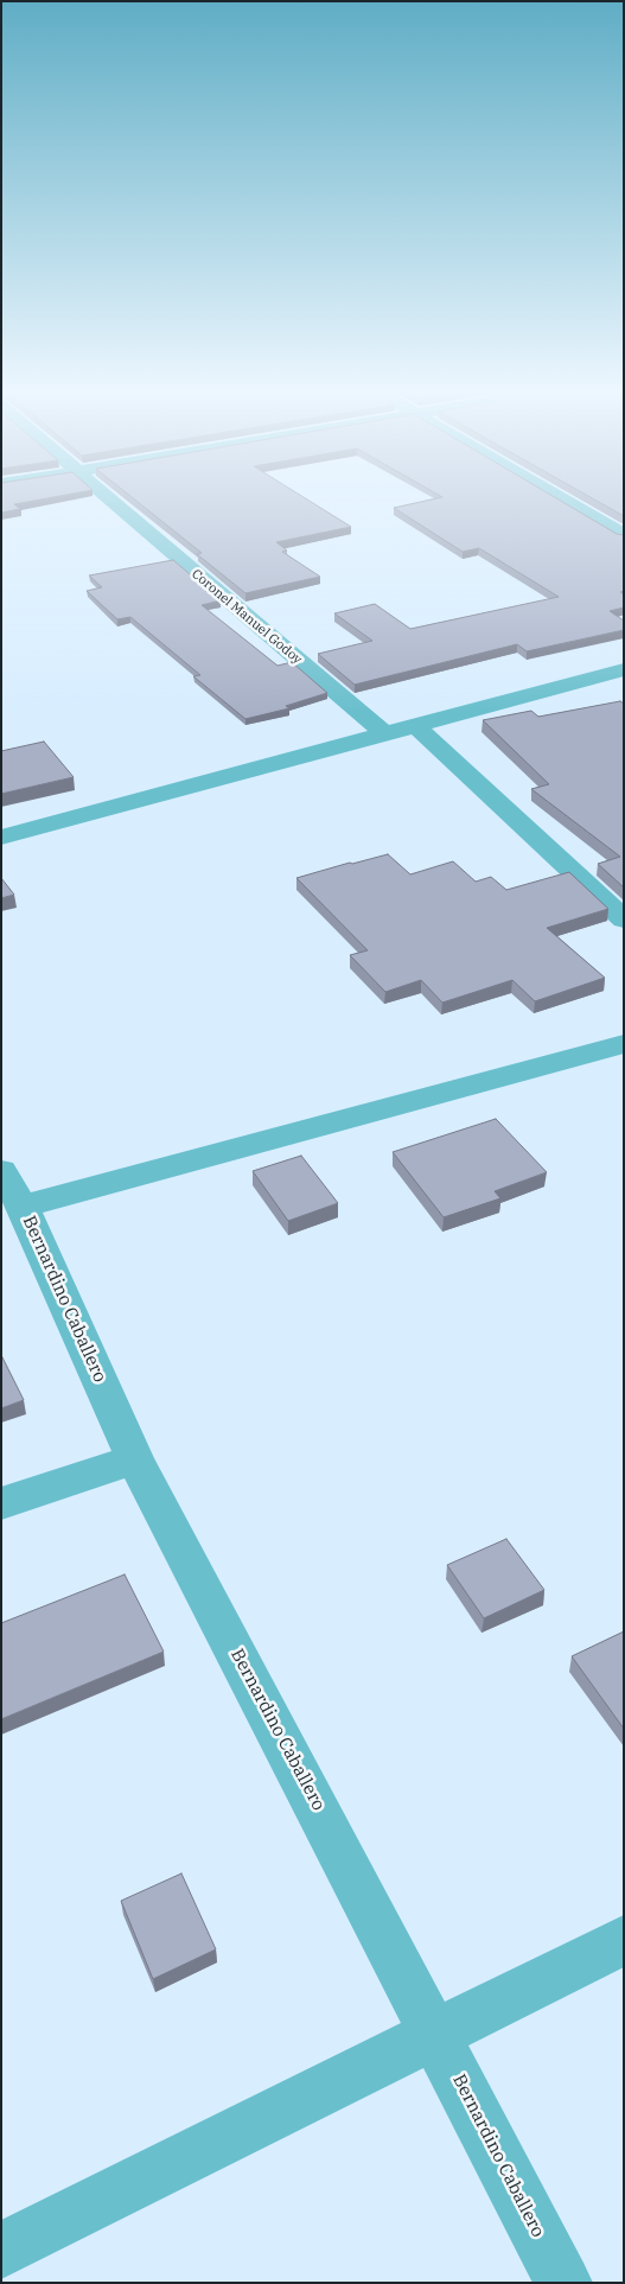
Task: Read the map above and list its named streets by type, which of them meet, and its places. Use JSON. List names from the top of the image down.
{
  "streets": {
    "street": ["Coronel Manuel Godoy", "Bernardino Caballero"]
  }
}
